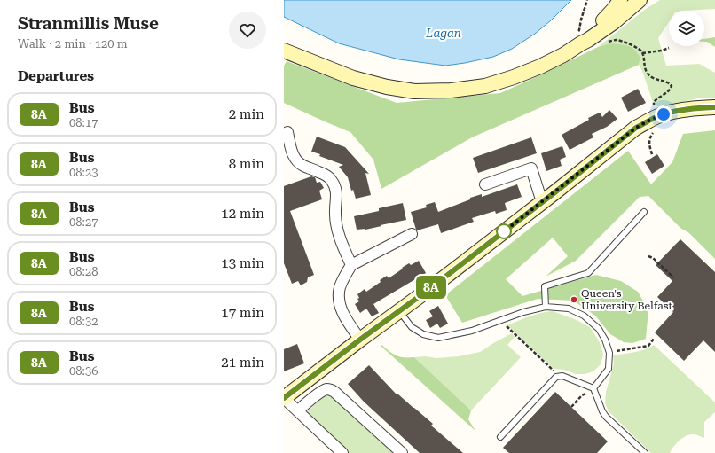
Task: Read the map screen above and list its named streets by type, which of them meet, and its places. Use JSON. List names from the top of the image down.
{
  "water": ["Lagan"],
  "places": ["Queen's University Belfast"],
  "lines": ["bus line 8A"],
  "page": {
    "heading": [
      ["Stranmillis Muse", "Walk · 2 min · 120 m"],
      "Departures"
    ],
    "on_map": "8A",
    "list": [
      {
        "mark": "8A",
        "name": "Bus",
        "note": "08:17",
        "value": "2 min"
      },
      {
        "mark": "8A",
        "name": "Bus",
        "note": "08:23",
        "value": "8 min"
      },
      {
        "mark": "8A",
        "name": "Bus",
        "note": "08:27",
        "value": "12 min"
      },
      {
        "mark": "8A",
        "name": "Bus",
        "note": "08:28",
        "value": "13 min"
      },
      {
        "mark": "8A",
        "name": "Bus",
        "note": "08:32",
        "value": "17 min"
      },
      {
        "mark": "8A",
        "name": "Bus",
        "note": "08:36",
        "value": "21 min"
      }
    ]
  }
}
